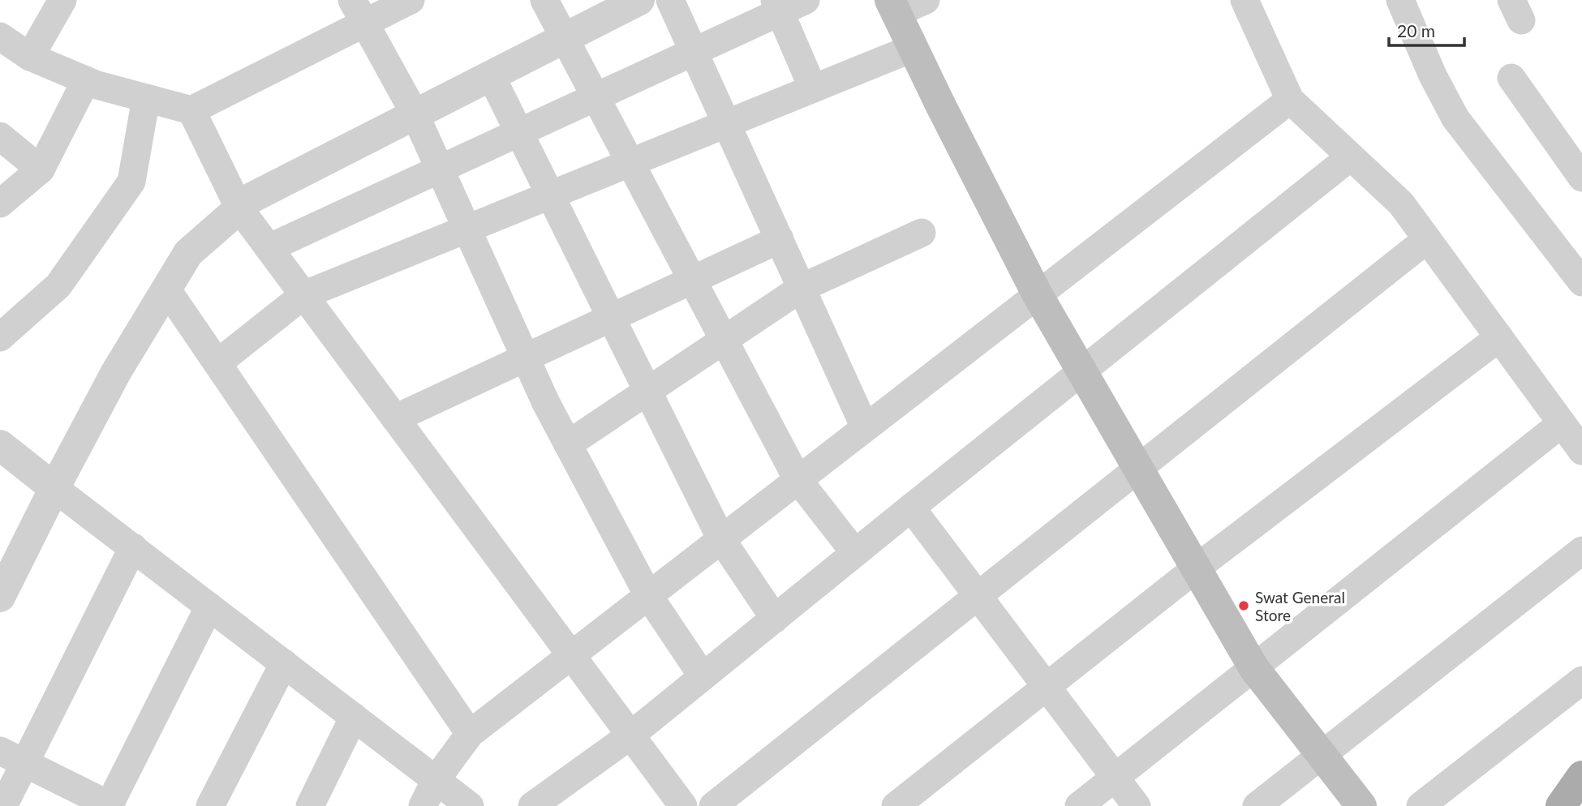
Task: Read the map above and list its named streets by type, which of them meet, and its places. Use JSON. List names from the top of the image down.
{
  "places": ["Swat General Store"],
  "scale_bar": "20 m"
}
